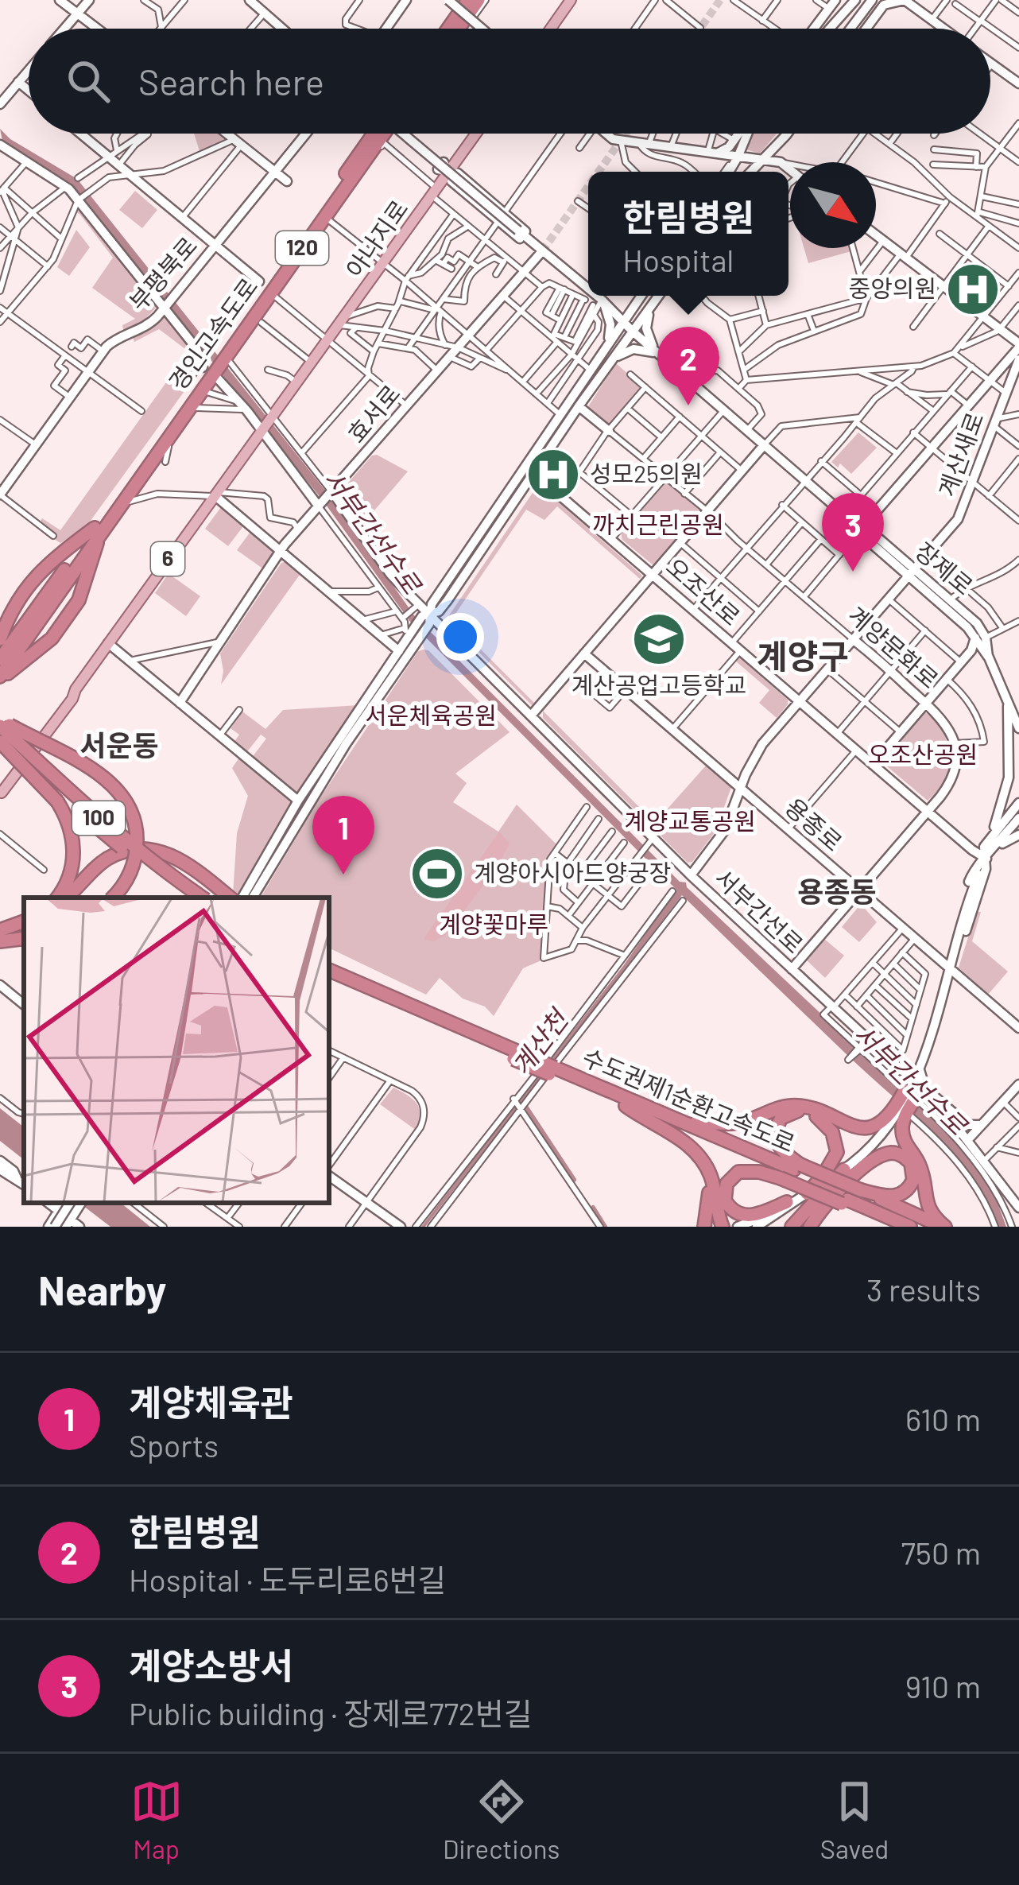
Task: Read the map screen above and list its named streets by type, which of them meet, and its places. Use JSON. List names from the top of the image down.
{
  "streets": {
    "highway": [
      "120",
      "경인고속도로",
      "100",
      "수도권제1순환고속도로"
    ],
    "main road": ["아나지로", "6"],
    "street": [
      "부평북로",
      "효서로",
      "계산새로",
      "장제로",
      "오조산로",
      "계양문화로",
      "용종로",
      "서부간선로"
    ]
  },
  "crossings": [
    ["아나지로", "6"],
    ["아나지로", "장제로"],
    ["효서로", "장제로"],
    ["효서로", "서부간선로"],
    ["계산새로", "장제로"],
    ["계산새로", "오조산로"],
    ["계산새로", "계양문화로"],
    ["계산새로", "용종로"],
    ["계산새로", "서부간선로"]
  ],
  "districts": ["계양구", "서운동", "용종동"],
  "water": ["서부간선수로", "계산천"],
  "parks": [
    "까치근린공원",
    "서운체육공원",
    "오조산공원",
    "계양교통공원",
    "계양꽃마루"
  ],
  "places": {
    "hospital": ["중앙의원", "성모25의원"],
    "school or university": ["계산공업고등학교"],
    "sports": ["계양아시아드양궁장"]
  },
  "north": "bottom right",
  "page": {
    "search": "Search here",
    "popup": ["한림병원", "Hospital"],
    "pins": ["2", "3", "1"],
    "heading": ["Nearby", "3 results"],
    "list": [
      {
        "mark": "1",
        "name": "계양체육관",
        "note": "Sports",
        "value": "610 m"
      },
      {
        "mark": "2",
        "name": "한림병원",
        "note": "Hospital · 도두리로6번길",
        "value": "750 m"
      },
      {
        "mark": "3",
        "name": "계양소방서",
        "note": "Public building · 장제로772번길",
        "value": "910 m"
      }
    ],
    "nav": ["Map", "Directions", "Saved"]
  }
}
